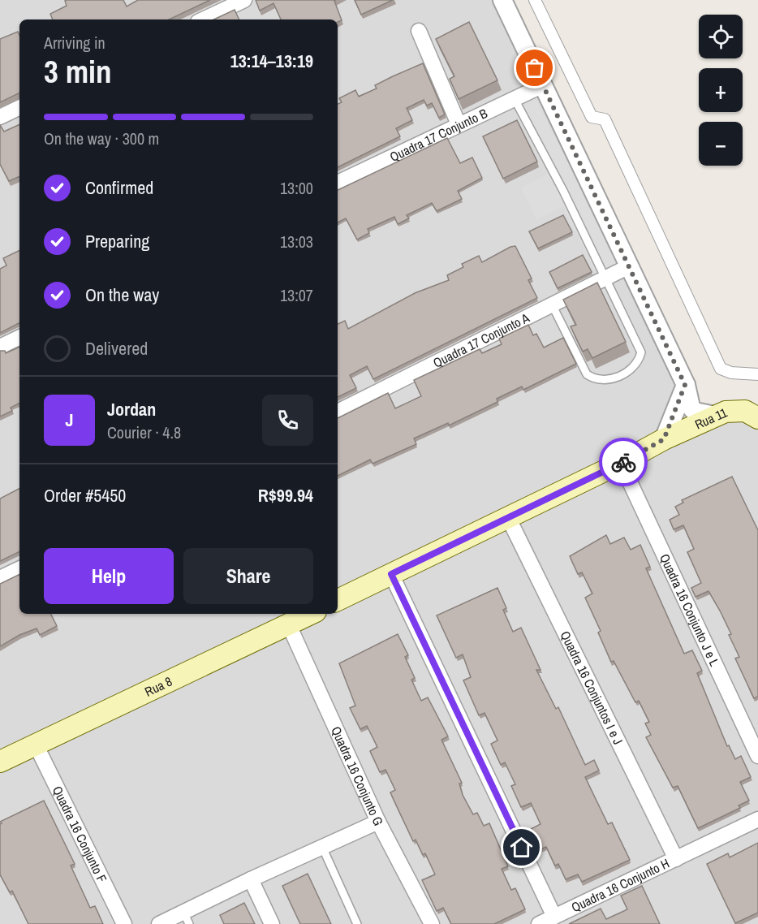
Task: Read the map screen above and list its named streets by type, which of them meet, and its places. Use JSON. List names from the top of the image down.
{
  "streets": {
    "main road": ["Rua 11", "Rua 8"],
    "street": [
      "Quadra 17 Conjunto B",
      "Quadra 17 Conjunto A",
      "Quadra 16 Conjunto J e L",
      "Quadra 16 Conjuntos I e J",
      "Quadra 16 Conjunto G",
      "Quadra 16 Conjunto F",
      "Quadra 16 Conjunto H"
    ]
  },
  "crossings": [
    ["Rua 8", "Quadra 16 Conjunto G"],
    ["Rua 8", "Quadra 16 Conjunto F"],
    ["Quadra 16 Conjuntos I e J", "Quadra 16 Conjunto H"]
  ],
  "page": {
    "map_buttons": ["+", "−"],
    "heading": ["3 min", "Arriving in", "13:14–13:19"],
    "panel": [
      "Jordan",
      "Courier · 4.8",
      "Order #5450",
      "R$99.94"
    ],
    "bar": "On the way · 300 m",
    "list": [
      ["Confirmed", "13:00"],
      ["Preparing", "13:03"],
      ["On the way", "13:07"],
      "Delivered"
    ],
    "round": "J",
    "buttons": ["Help", "Share"]
  }
}
